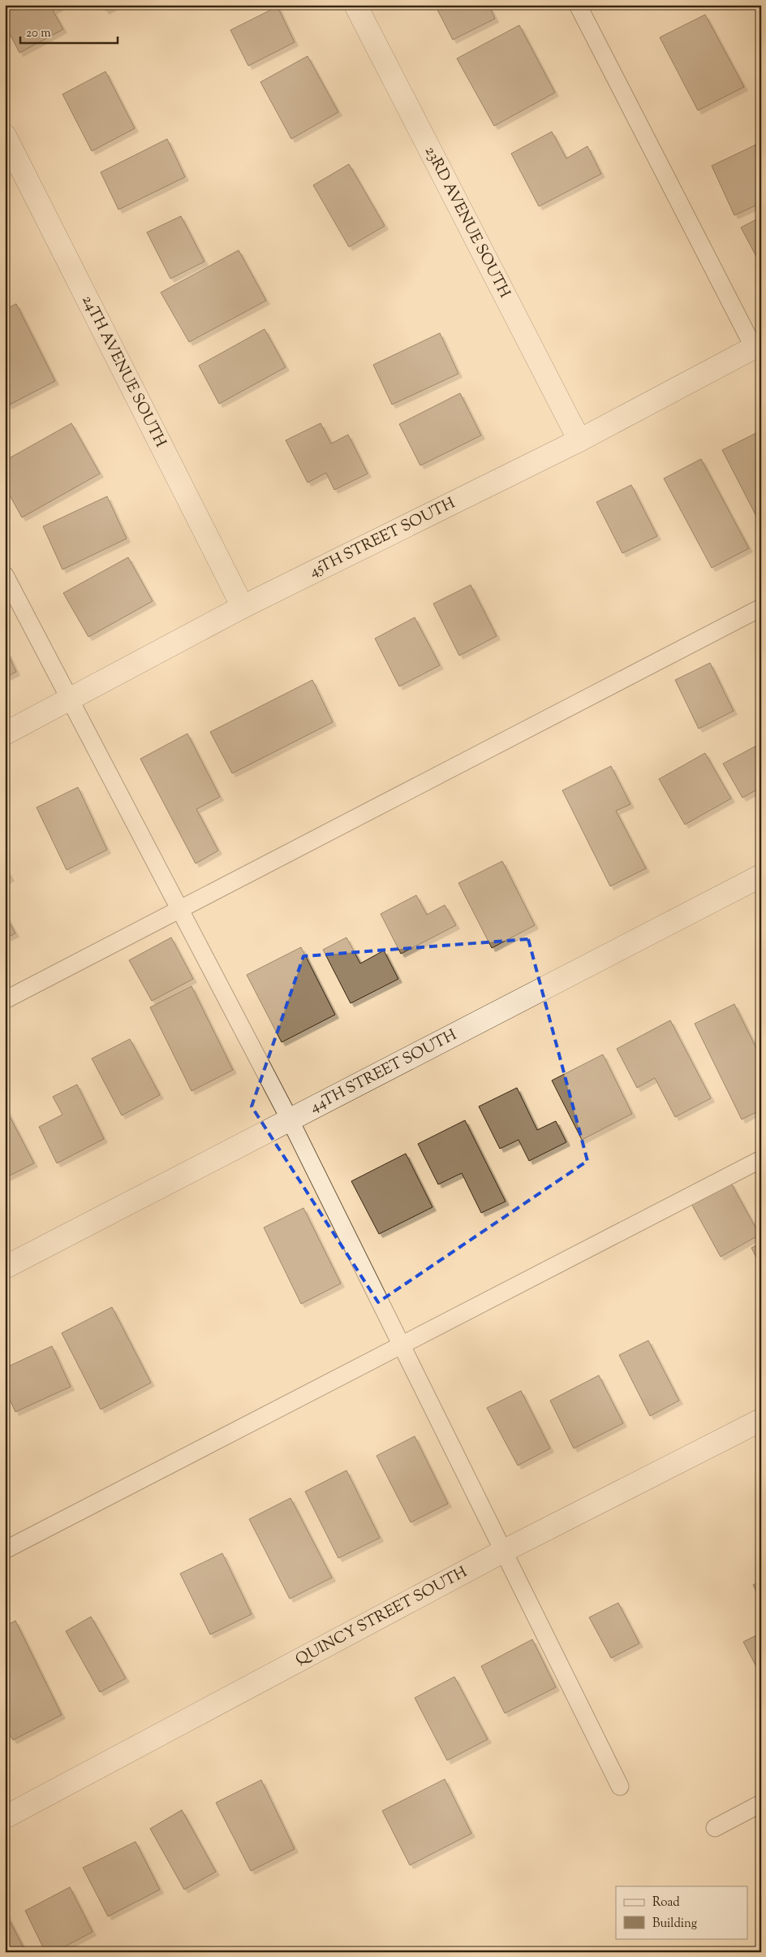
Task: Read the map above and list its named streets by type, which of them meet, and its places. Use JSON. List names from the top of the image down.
{
  "streets": {
    "street": [
      "23RD AVENUE SOUTH",
      "24TH AVENUE SOUTH",
      "45TH STREET SOUTH",
      "44TH STREET SOUTH",
      "QUINCY STREET SOUTH"
    ]
  },
  "crossings": [
    ["23RD AVENUE SOUTH", "45TH STREET SOUTH"],
    ["24TH AVENUE SOUTH", "45TH STREET SOUTH"]
  ],
  "legend": ["Road", "Building"],
  "scale_bar": "20 m"
}
